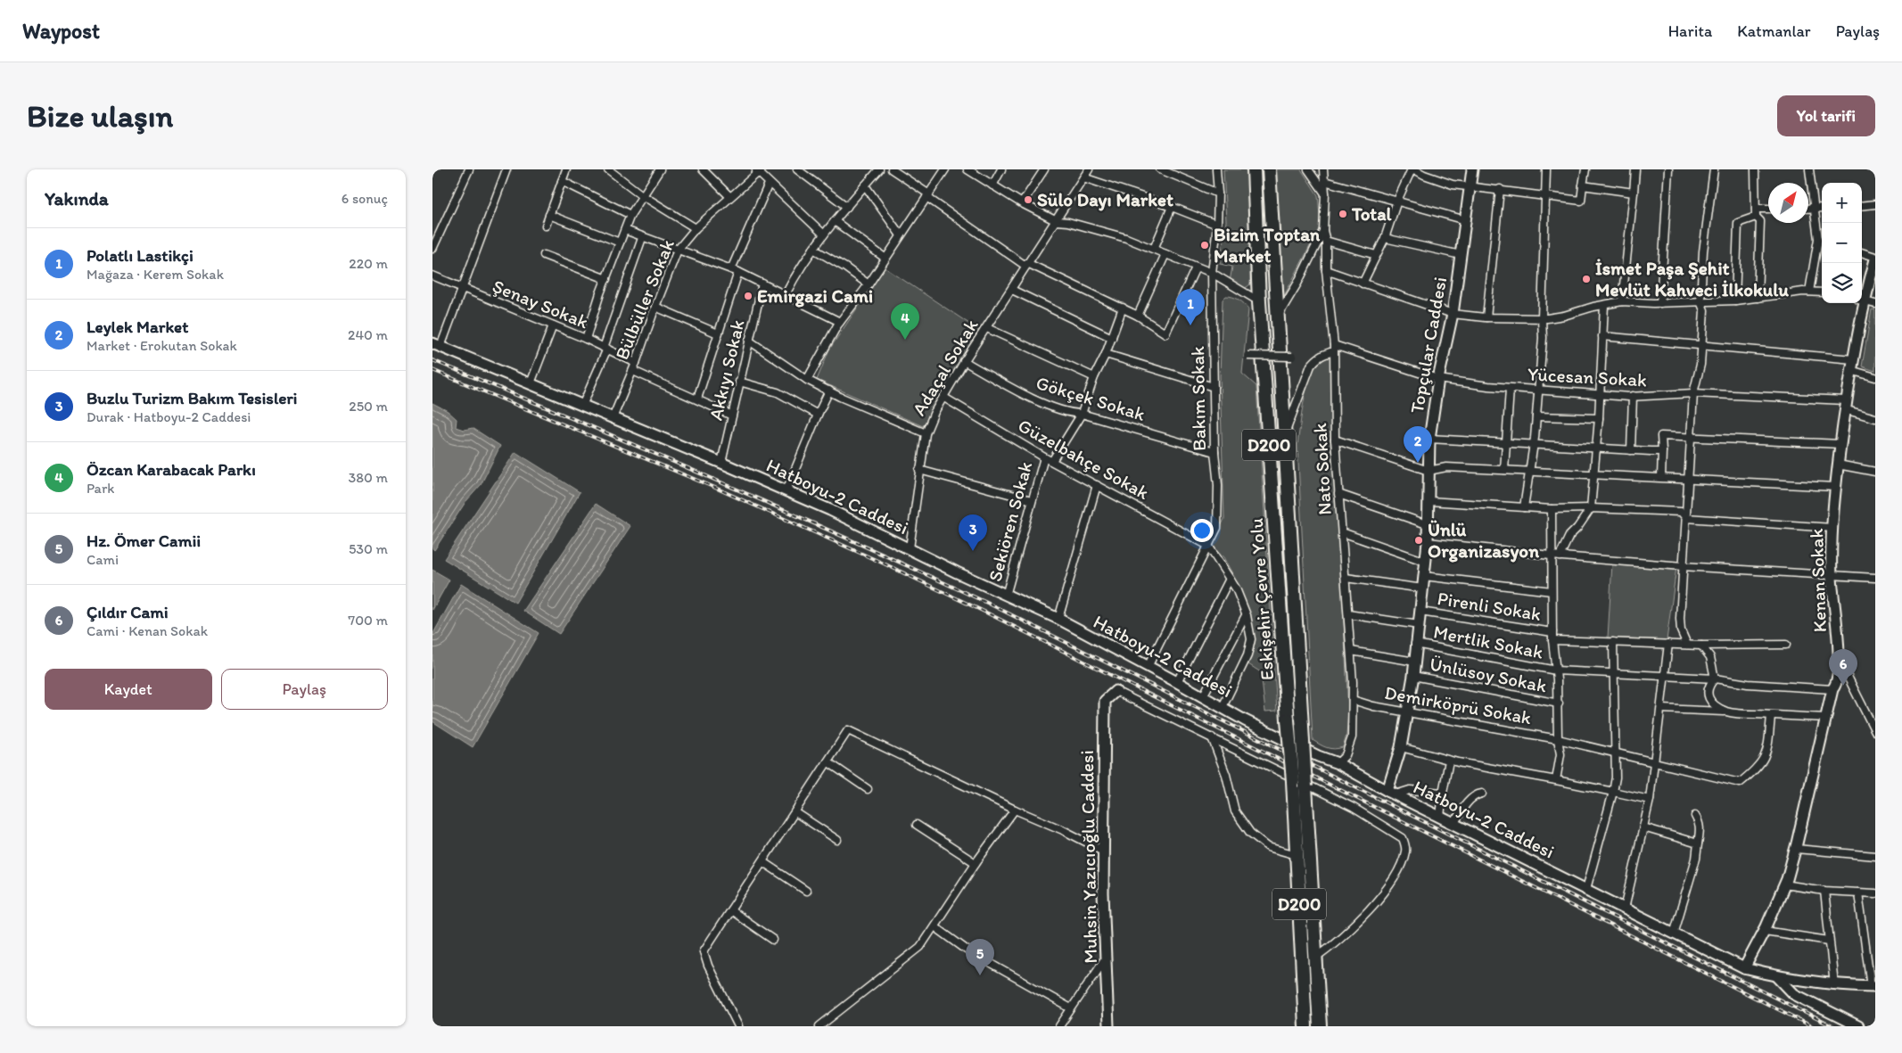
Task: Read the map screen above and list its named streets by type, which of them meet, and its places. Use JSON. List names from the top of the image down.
{
  "streets": {
    "highway": ["D200", "Eskişehir Çevre Yolu"],
    "street": [
      "Bülbüller Sokak",
      "Şenay Sokak",
      "Topçular Caddesi",
      "Adaçal Sokak",
      "Akkıyı Sokak",
      "Yücesan Sokak",
      "Gökçek Sokak",
      "Bakım Sokak",
      "Güzelbahçe Sokak",
      "Nato Sokak",
      "Hatboyu-2 Caddesi",
      "Sekiören Sokak",
      "Kenan Sokak",
      "Pirenli Sokak",
      "Mertlik Sokak",
      "Ünlüsoy Sokak",
      "Demirköprü Sokak",
      "Muhsin Yazıcıoğlu Caddesi"
    ]
  },
  "crossings": [
    ["Bülbüller Sokak", "Şenay Sokak"],
    ["Bülbüller Sokak", "Hatboyu-2 Caddesi"],
    ["Topçular Caddesi", "Yücesan Sokak"],
    ["Topçular Caddesi", "Hatboyu-2 Caddesi"],
    ["Topçular Caddesi", "Pirenli Sokak"],
    ["Topçular Caddesi", "Mertlik Sokak"],
    ["Topçular Caddesi", "Ünlüsoy Sokak"],
    ["Topçular Caddesi", "Demirköprü Sokak"],
    ["Adaçal Sokak", "Gökçek Sokak"],
    ["Adaçal Sokak", "Güzelbahçe Sokak"],
    ["Adaçal Sokak", "Hatboyu-2 Caddesi"],
    ["Akkıyı Sokak", "Hatboyu-2 Caddesi"],
    ["Yücesan Sokak", "Nato Sokak"],
    ["Yücesan Sokak", "Kenan Sokak"],
    ["Gökçek Sokak", "Bakım Sokak"],
    ["Gökçek Sokak", "Sekiören Sokak"],
    ["Bakım Sokak", "Güzelbahçe Sokak"],
    ["Bakım Sokak", "Hatboyu-2 Caddesi"],
    ["D200", "Eskişehir Çevre Yolu"],
    ["Güzelbahçe Sokak", "Sekiören Sokak"],
    ["Nato Sokak", "Hatboyu-2 Caddesi"],
    ["Nato Sokak", "Demirköprü Sokak"],
    ["Hatboyu-2 Caddesi", "Sekiören Sokak"],
    ["Hatboyu-2 Caddesi", "Kenan Sokak"],
    ["Kenan Sokak", "Mertlik Sokak"]
  ],
  "places": [
    "Sülo Dayı Market",
    "Total",
    "Bizim Toptan Market",
    "İsmet Paşa Şehit Mevlüt Kahveci İlkokulu",
    "Emirgazi Cami",
    "Ünlü Organizasyon"
  ],
  "north": "top right",
  "page": {
    "header": "Waypost",
    "nav": ["Harita", "Katmanlar", "Paylaş"],
    "buttons": [
      "Yol tarifi",
      ["Kaydet", "Paylaş"]
    ],
    "title": "Bize ulaşın",
    "heading": ["Yakında", "6 sonuç"],
    "map_buttons": ["+", "−"],
    "list": [
      {
        "mark": "1",
        "name": "Polatlı Lastikçi",
        "note": "Mağaza · Kerem Sokak",
        "value": "220 m"
      },
      {
        "mark": "2",
        "name": "Leylek Market",
        "note": "Market · Erokutan Sokak",
        "value": "240 m"
      },
      {
        "mark": "3",
        "name": "Buzlu Turizm Bakım Tesisleri",
        "note": "Durak · Hatboyu-2 Caddesi",
        "value": "250 m"
      },
      {
        "mark": "4",
        "name": "Özcan Karabacak Parkı",
        "note": "Park",
        "value": "380 m"
      },
      {
        "mark": "5",
        "name": "Hz. Ömer Camii",
        "note": "Cami",
        "value": "530 m"
      },
      {
        "mark": "6",
        "name": "Çıldır Cami",
        "note": "Cami · Kenan Sokak",
        "value": "700 m"
      }
    ],
    "pins": [
      "1",
      "4",
      "2",
      "3",
      "6",
      "5"
    ]
  }
}
